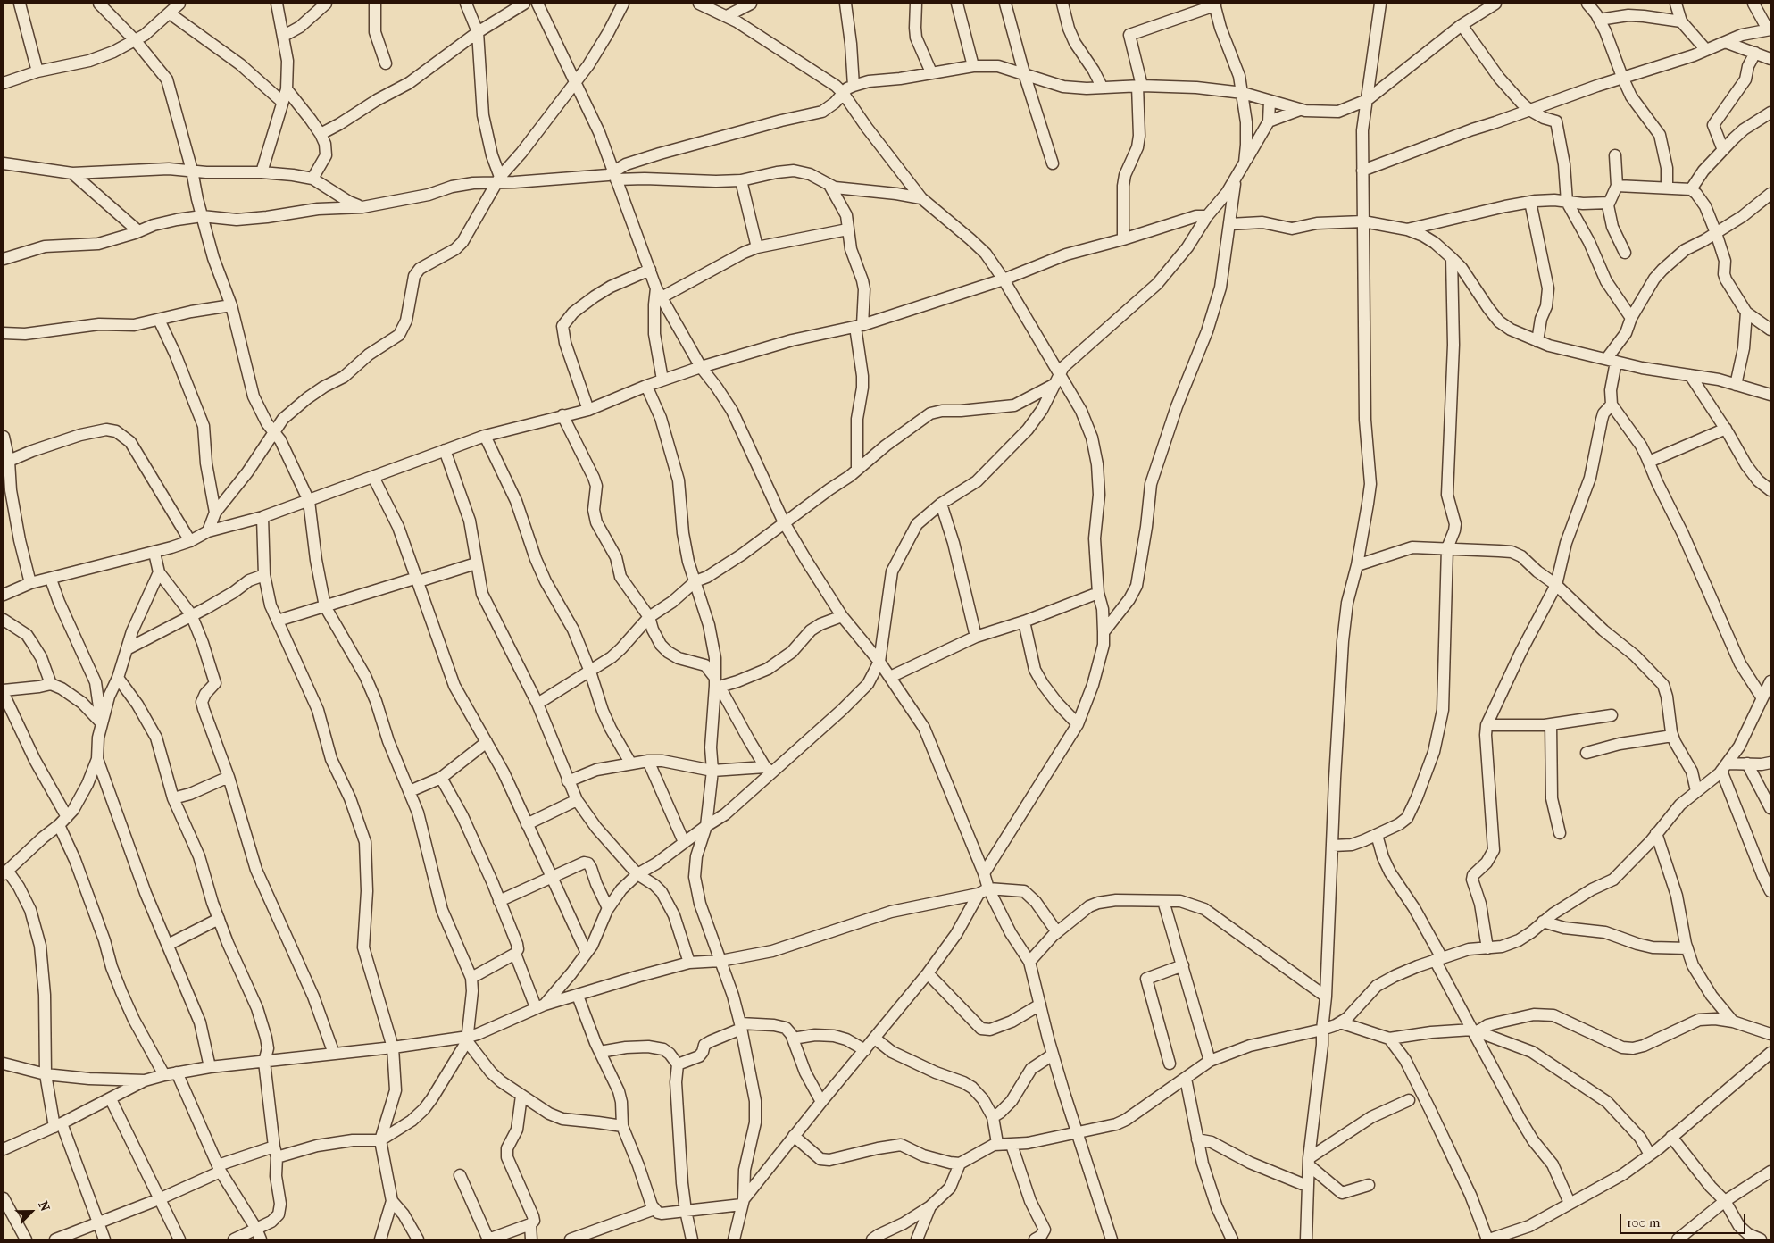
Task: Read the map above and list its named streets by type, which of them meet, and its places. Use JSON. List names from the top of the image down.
{
  "scale_bar": "100 m",
  "north": "top right"
}
